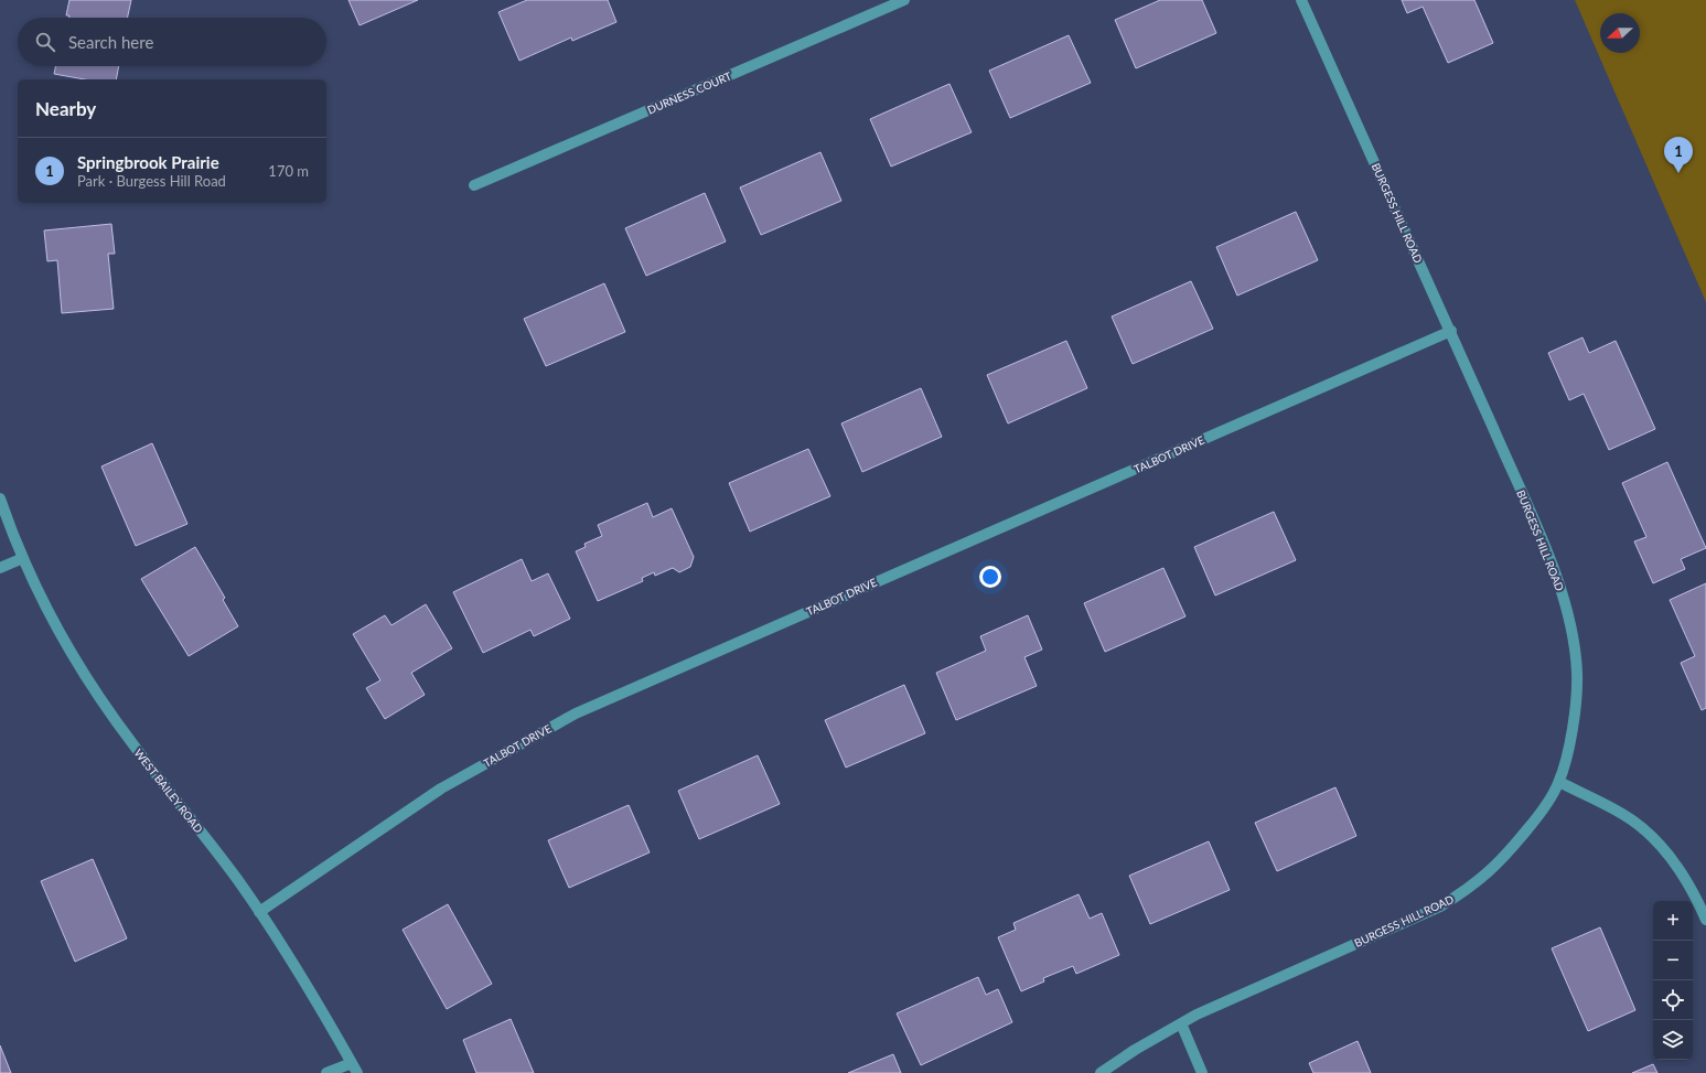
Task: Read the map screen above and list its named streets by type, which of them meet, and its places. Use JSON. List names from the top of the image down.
{
  "streets": {
    "street": [
      "DURNESS COURT",
      "BURGESS HILL ROAD",
      "TALBOT DRIVE",
      "WEST BAILEY ROAD"
    ]
  },
  "crossings": [
    ["BURGESS HILL ROAD", "TALBOT DRIVE"],
    ["TALBOT DRIVE", "WEST BAILEY ROAD"]
  ],
  "north": "left",
  "page": {
    "search": "Search here",
    "heading": "Nearby",
    "pins": "1",
    "list": [
      {
        "mark": "1",
        "name": "Springbrook Prairie",
        "note": "Park · Burgess Hill Road",
        "value": "170 m"
      }
    ],
    "map_buttons": ["+", "−"]
  }
}
